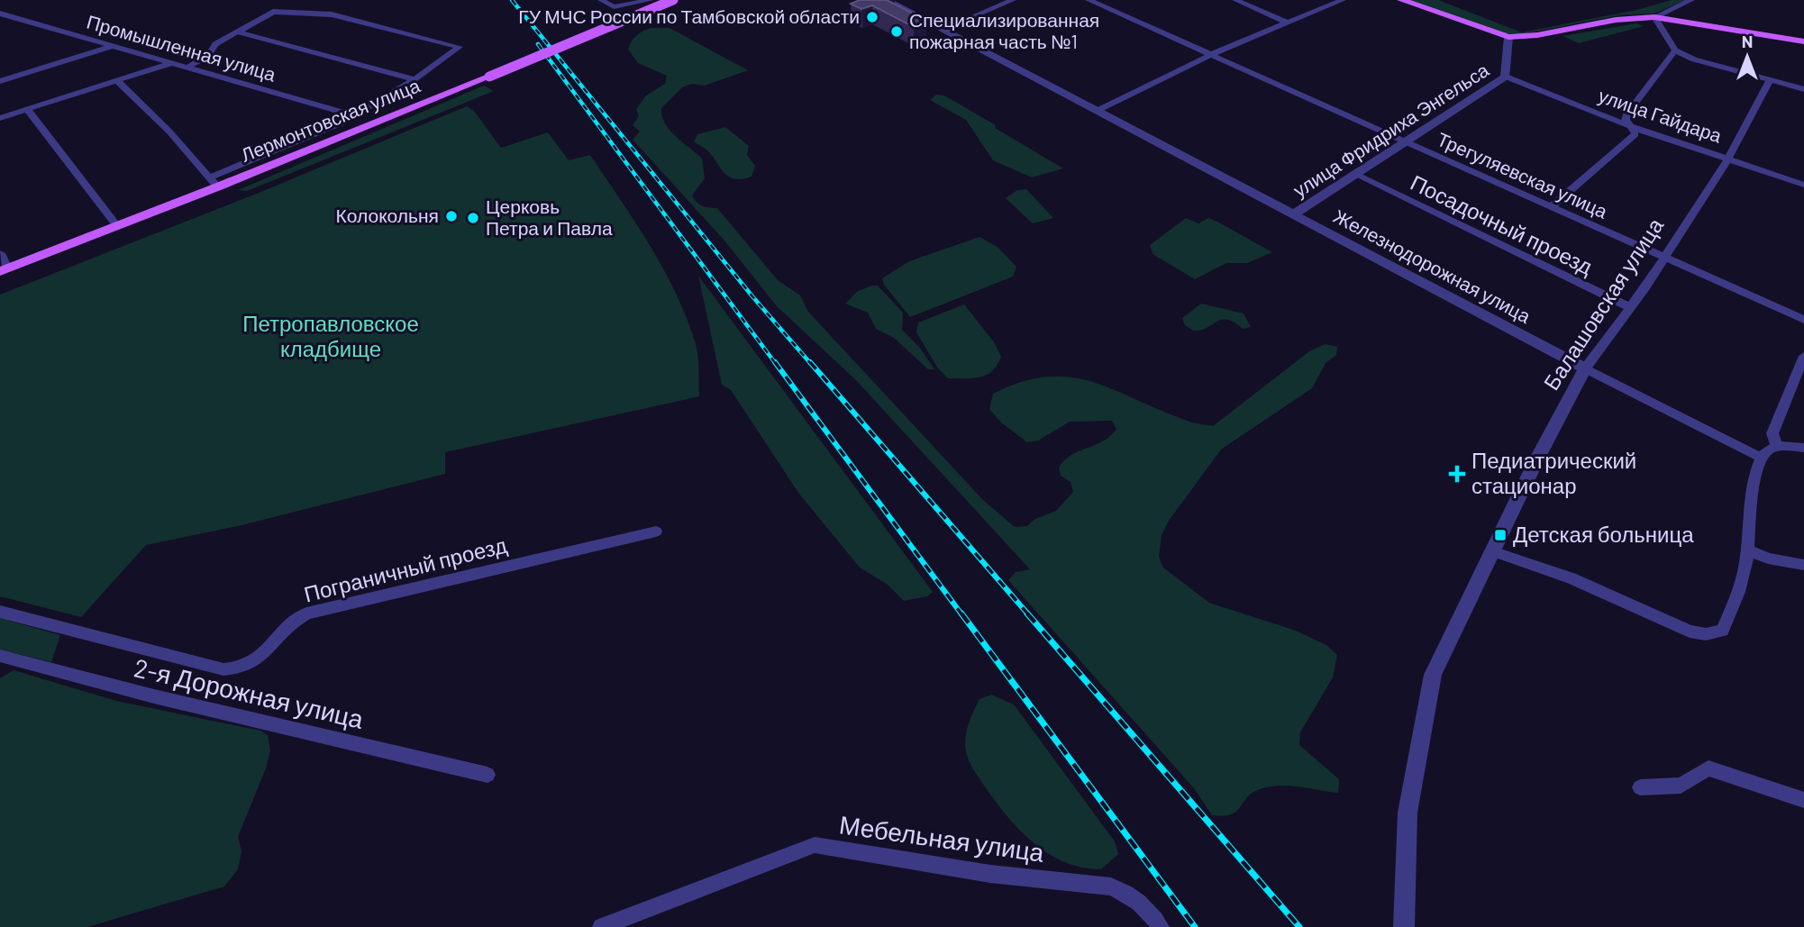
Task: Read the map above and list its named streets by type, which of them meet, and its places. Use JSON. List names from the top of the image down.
{
  "streets": {
    "main road": ["Лермонтовская улица"],
    "street": [
      "Промышленная улица",
      "улица Гайдара",
      "улица Фридриха Энгельса",
      "Трегуляевская улица",
      "Посадочный проезд",
      "Железнодорожная улица",
      "Балашовская улица",
      "Пограничный проезд",
      "2-я Дорожная улица",
      "Мебельная улица"
    ]
  },
  "crossings": [
    ["улица Гайдара", "улица Фридриха Энгельса"],
    ["улица Гайдара", "Балашовская улица"],
    ["улица Фридриха Энгельса", "Трегуляевская улица"],
    ["улица Фридриха Энгельса", "Посадочный проезд"],
    ["улица Фридриха Энгельса", "Железнодорожная улица"],
    ["Трегуляевская улица", "Балашовская улица"],
    ["Посадочный проезд", "Балашовская улица"],
    ["Железнодорожная улица", "Балашовская улица"]
  ],
  "parks": ["Петропавловское кладбище"],
  "places": {
    "other": [
      "ГУ МЧС России по Тамбовской области",
      "Специализированная пожарная часть №1",
      "Колокольня",
      "Церковь Петра и Павла"
    ],
    "health": ["Педиатрический стационар"],
    "transit": ["Детская больница"]
  },
  "north": "top"
}
